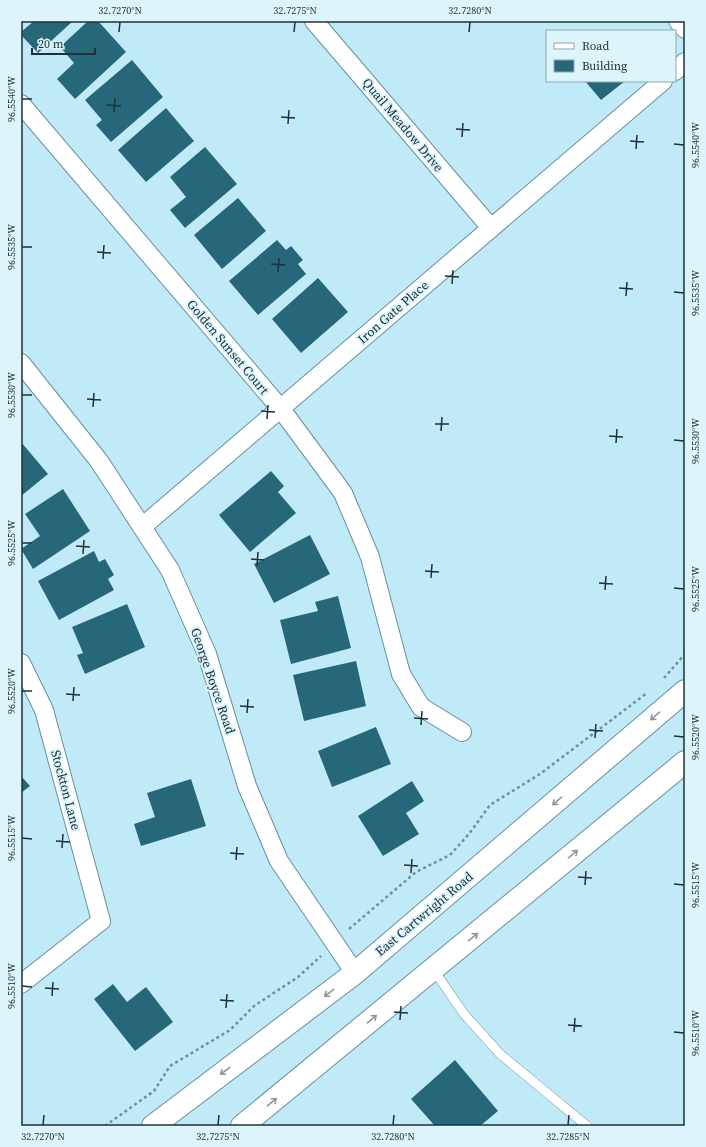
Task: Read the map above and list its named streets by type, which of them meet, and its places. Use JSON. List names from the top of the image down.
{
  "streets": {
    "main road": ["East Cartwright Road"],
    "street": [
      "Quail Meadow Drive",
      "Iron Gate Place",
      "Golden Sunset Court",
      "George Boyce Road",
      "Stockton Lane"
    ]
  },
  "crossings": [
    ["Quail Meadow Drive", "Iron Gate Place"],
    ["Iron Gate Place", "Golden Sunset Court"],
    ["Iron Gate Place", "George Boyce Road"],
    ["George Boyce Road", "East Cartwright Road"]
  ],
  "legend": ["Road", "Building"],
  "scale_bar": "20 m",
  "coordinates": [
    "32.7270°N",
    "32.7275°N",
    "32.7280°N",
    "96.5540°W",
    "96.5535°W",
    "96.5530°W",
    "96.5525°W",
    "96.5520°W",
    "96.5515°W",
    "96.5510°W",
    "32.7285°N"
  ]
}
